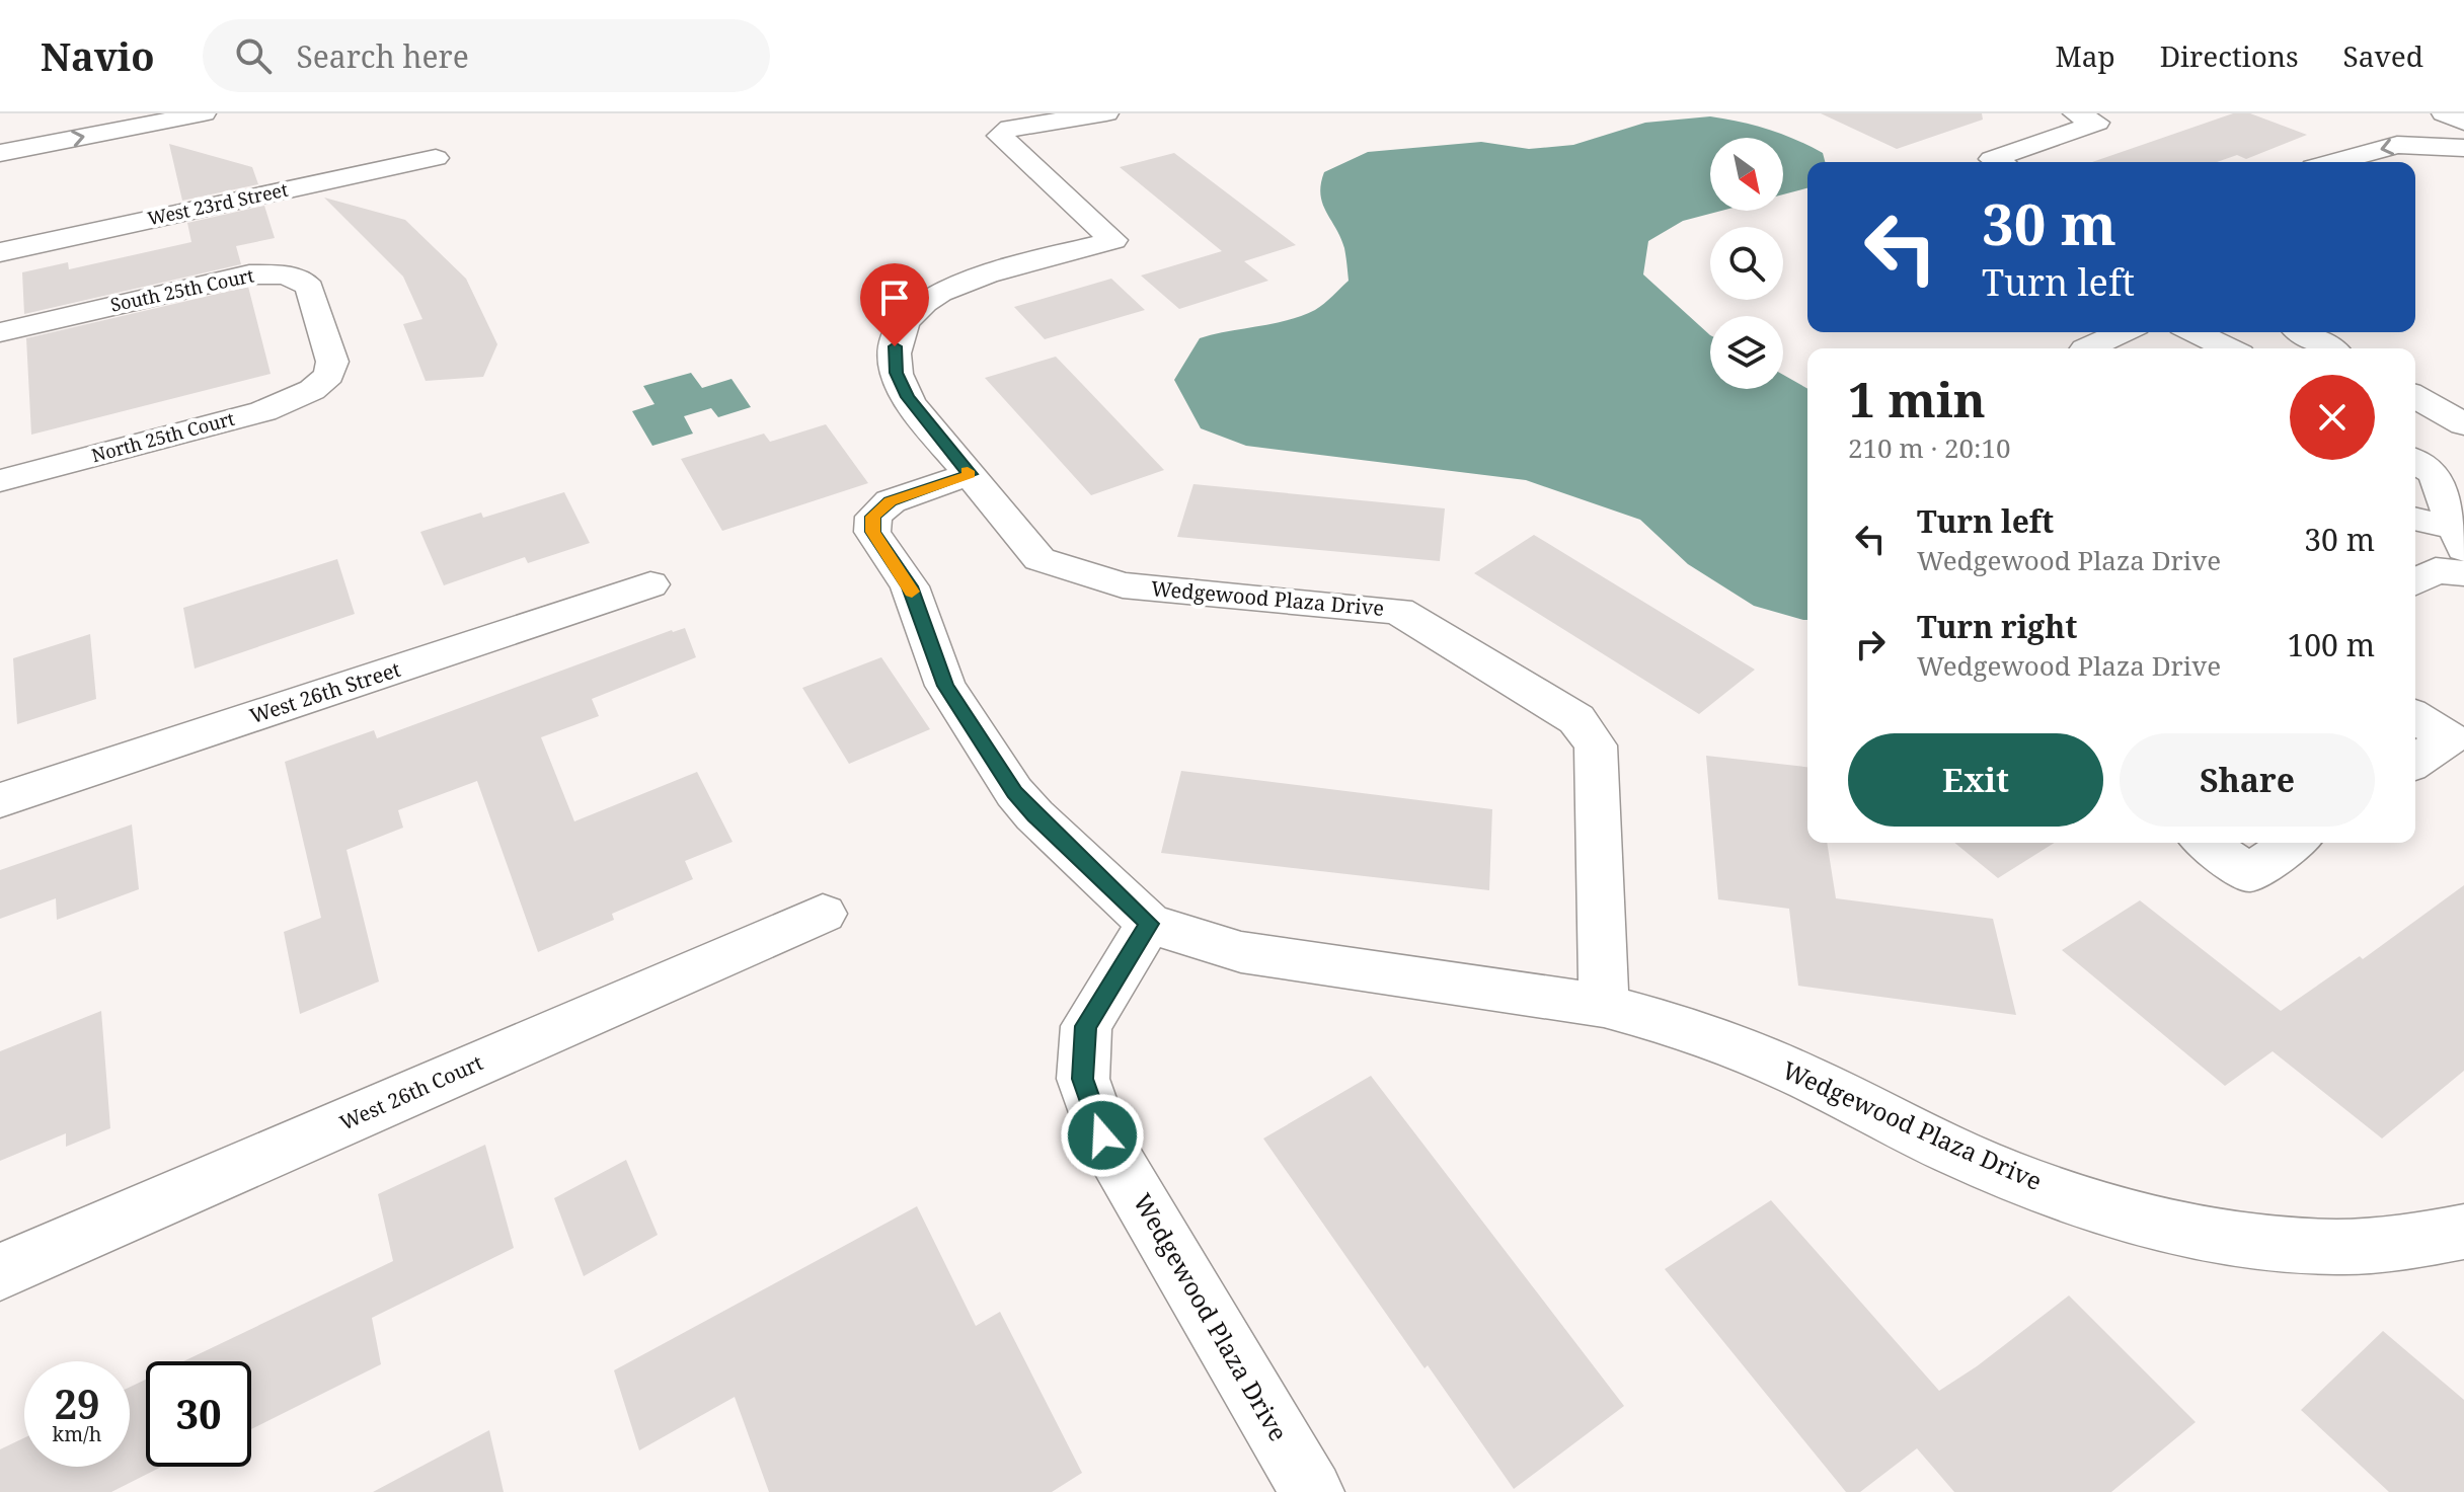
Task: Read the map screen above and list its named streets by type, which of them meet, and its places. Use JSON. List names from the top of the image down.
{
  "streets": {
    "street": [
      "West 23rd Street",
      "South 25th Court",
      "North 25th Court",
      "Wedgewood Plaza Drive",
      "West 26th Street",
      "West 26th Court"
    ]
  },
  "crossings": [
    ["South 25th Court", "North 25th Court"]
  ],
  "north": "bottom right",
  "page": {
    "header": "Navio",
    "search": "Search here",
    "nav": ["Map", "Directions", "Saved"],
    "turn": ["30 m", "Turn left"],
    "heading": ["1 min", "210 m · 20:10"],
    "list": [
      {
        "name": "Turn left",
        "note": "Wedgewood Plaza Drive",
        "value": "30 m"
      },
      {
        "name": "Turn right",
        "note": "Wedgewood Plaza Drive",
        "value": "100 m"
      }
    ],
    "buttons": ["Exit", "Share"],
    "speed": "29 km/h",
    "limit": "30"
  }
}
